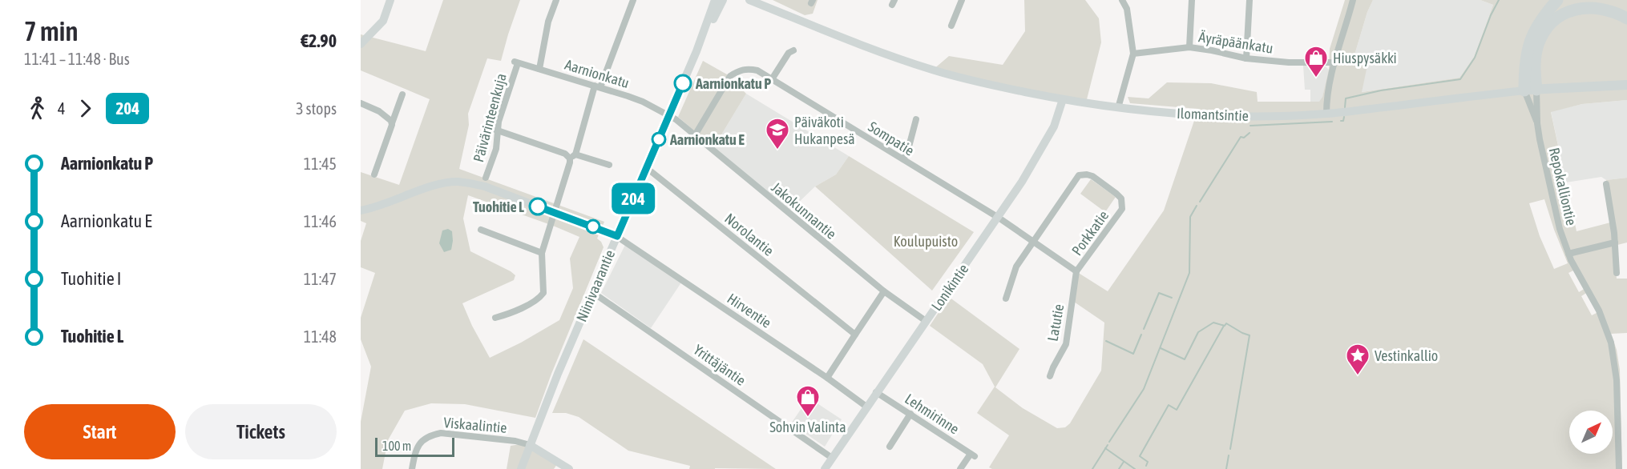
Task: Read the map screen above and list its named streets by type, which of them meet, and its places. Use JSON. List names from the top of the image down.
{
  "streets": {
    "main road": ["Ilomantsintie", "Niinivaarantie", "Lonikintie"],
    "street": [
      "Äyräpäänkatu",
      "Aarnionkatu",
      "Päivärinteenkuja",
      "Sompatie",
      "Repokalliontie",
      "Jakokunnantie",
      "Porkkatie",
      "Norolantie",
      "Hirventie",
      "Latutie",
      "Yrittäjäntie",
      "Lehmirinne",
      "Viskaalintie"
    ]
  },
  "crossings": [
    ["Aarnionkatu", "Päivärinteenkuja"],
    ["Aarnionkatu", "Jakokunnantie"],
    ["Aarnionkatu", "Niinivaarantie"],
    ["Ilomantsintie", "Repokalliontie"],
    ["Ilomantsintie", "Lonikintie"],
    ["Sompatie", "Jakokunnantie"],
    ["Sompatie", "Porkkatie"],
    ["Sompatie", "Lonikintie"],
    ["Jakokunnantie", "Niinivaarantie"],
    ["Jakokunnantie", "Lonikintie"],
    ["Porkkatie", "Lonikintie"],
    ["Porkkatie", "Latutie"],
    ["Norolantie", "Niinivaarantie"],
    ["Niinivaarantie", "Hirventie"],
    ["Niinivaarantie", "Yrittäjäntie"],
    ["Niinivaarantie", "Viskaalintie"],
    ["Lonikintie", "Hirventie"],
    ["Lonikintie", "Yrittäjäntie"],
    ["Lonikintie", "Lehmirinne"]
  ],
  "parks": ["Koulupuisto"],
  "places": {
    "shop": ["Hiuspysäkki", "Sohvin Valinta"],
    "other": ["Aarnionkatu P", "Aarnionkatu E", "Tuohitie L"],
    "school or university": ["Päiväkoti Hukanpesä"],
    "place": ["Vestinkallio"]
  },
  "lines": ["bus line 204"],
  "scale_bar": "100 m",
  "north": "top right",
  "page": {
    "heading": ["7 min", "11:41 – 11:48 · Bus", "€2.90"],
    "on_map": "204",
    "legs": ["4", "204", "3 stops"],
    "list": [
      {
        "name": "Aarnionkatu P",
        "value": "11:45"
      },
      {
        "name": "Aarnionkatu E",
        "value": "11:46"
      },
      {
        "name": "Tuohitie I",
        "value": "11:47"
      },
      {
        "name": "Tuohitie L",
        "value": "11:48"
      }
    ],
    "buttons": ["Start", "Tickets"],
    "scale": "100 m"
  }
}
